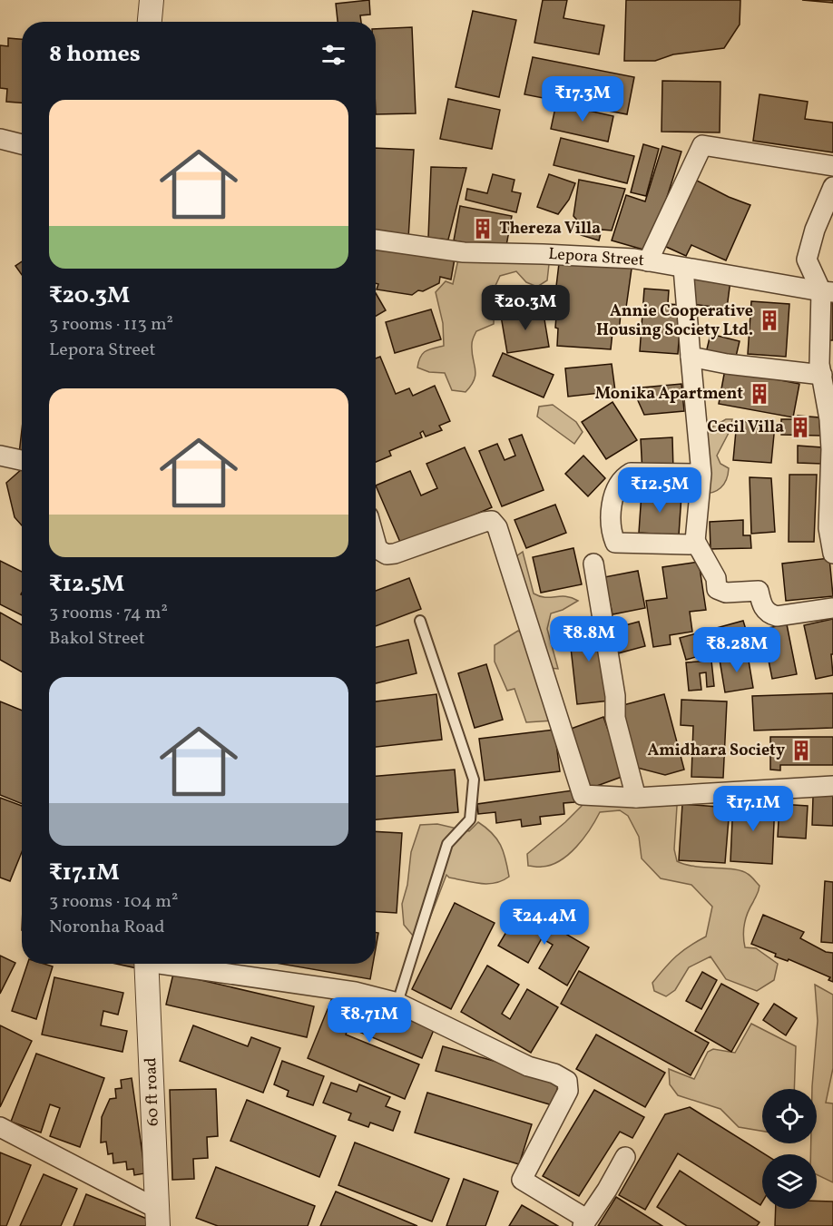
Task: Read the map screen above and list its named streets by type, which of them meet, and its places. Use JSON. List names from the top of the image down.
{
  "streets": {
    "street": ["Lepora Street", "60 ft road"]
  },
  "places": {
    "building": [
      "Thereza Villa",
      "Annie Cooperative Housing Society Ltd.",
      "Monika Apartment",
      "Cecil Villa",
      "Amidhara Society"
    ]
  },
  "page": {
    "heading": "8 homes",
    "price": [
      "₹17.3M",
      "₹20.3M",
      "₹12.5M",
      "₹8.8M",
      "₹8.28M",
      "₹17.1M",
      "₹24.4M",
      "₹8.71M"
    ],
    "list": [
      {
        "name": "₹20.3M",
        "note": "3 rooms · 113 m² · Lepora Street"
      },
      {
        "name": "₹12.5M",
        "note": "3 rooms · 74 m² · Bakol Street"
      },
      {
        "name": "₹17.1M",
        "note": "3 rooms · 104 m² · Noronha Road"
      }
    ]
  }
}
